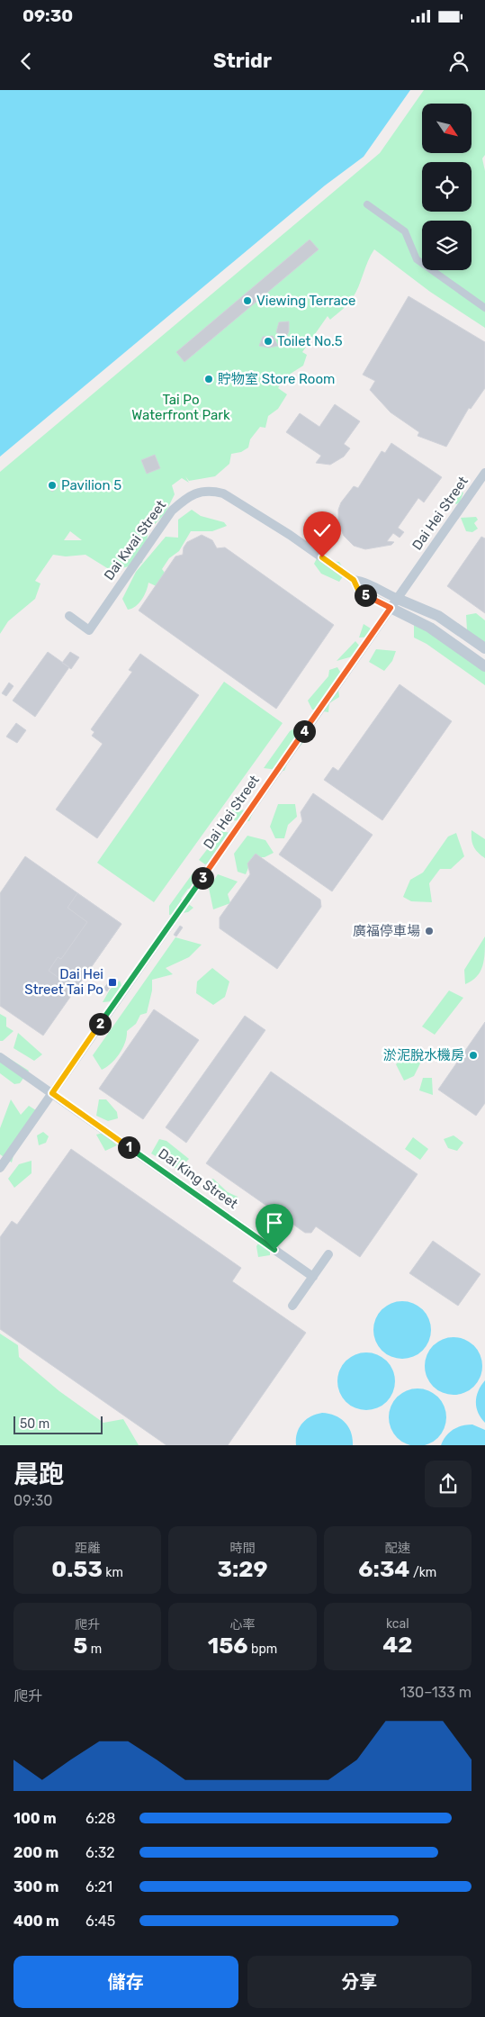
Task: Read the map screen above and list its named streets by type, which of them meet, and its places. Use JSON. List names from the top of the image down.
{
  "streets": {
    "street": ["Dai Hei Street", "Dai Kwai Street", "Dai King Street"]
  },
  "crossings": [
    ["Dai Hei Street", "Dai Kwai Street"],
    ["Dai Hei Street", "Dai King Street"]
  ],
  "parks": ["Tai Po Waterfront Park"],
  "places": {
    "other": [
      "Viewing Terrace",
      "Toilet No.5",
      "貯物室 Store Room",
      "Pavilion 5",
      "廣福停車場",
      "淤泥脫水機房"
    ],
    "transit": ["Dai Hei Street Tai Po"]
  },
  "scale_bar": "50 m",
  "north": "bottom right",
  "page": {
    "status": "09:30",
    "header": "Stridr",
    "pins": [
      "5",
      "4",
      "3",
      "2",
      "1"
    ],
    "scale": "50 m",
    "heading": ["晨跑", "09:30"],
    "stats": [
      ["距離", "0.53 km"],
      ["時間", "3:29"],
      ["配速", "6:34 /km"],
      ["爬升", "5 m"],
      ["心率", "156 bpm"],
      ["kcal", "42"]
    ],
    "chart": ["爬升", "130–133 m"],
    "list": [
      {
        "name": "100 m",
        "note": "6:28"
      },
      {
        "name": "200 m",
        "note": "6:32"
      },
      {
        "name": "300 m",
        "note": "6:21"
      },
      {
        "name": "400 m",
        "note": "6:45"
      }
    ],
    "buttons": ["儲存", "分享"]
  }
}
